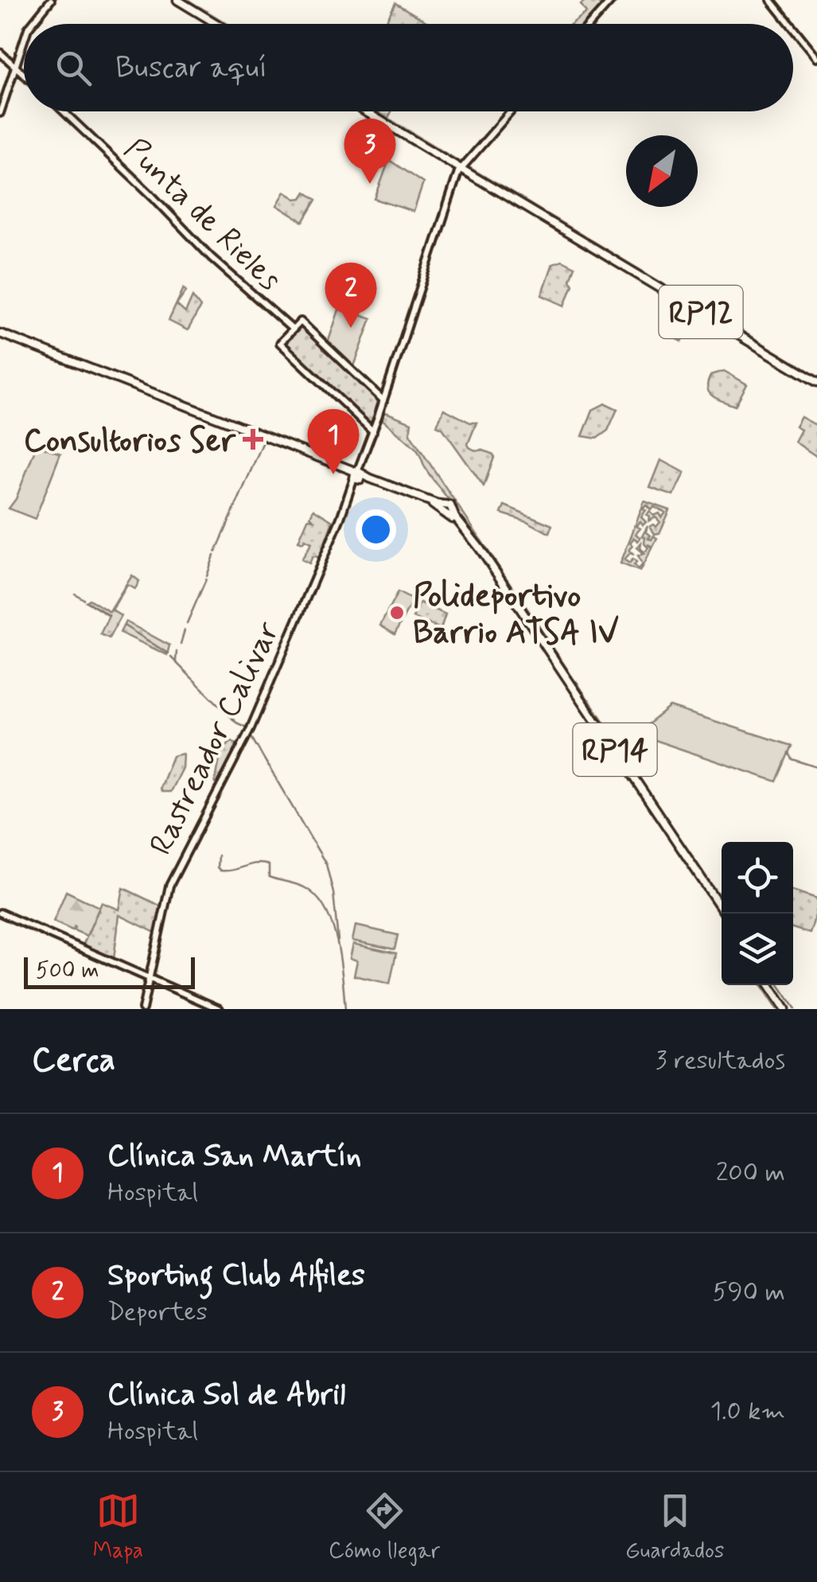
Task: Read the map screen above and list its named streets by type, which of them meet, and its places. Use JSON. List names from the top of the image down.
{
  "streets": {
    "main road": [
      "Punta de Rieles",
      "RP12",
      "Rastreador Calivar",
      "RP14"
    ]
  },
  "crossings": [
    ["RP12", "Rastreador Calivar"],
    ["Rastreador Calivar", "RP14"]
  ],
  "places": {
    "health": ["Consultorios Ser"],
    "other": ["Polideportivo Barrio ATSA IV"]
  },
  "scale_bar": "500 m",
  "north": "bottom left",
  "page": {
    "search": "Buscar aquí",
    "pins": ["3", "2", "1"],
    "scale": "500 m",
    "heading": ["Cerca", "3 resultados"],
    "list": [
      {
        "mark": "1",
        "name": "Clínica San Martín",
        "note": "Hospital",
        "value": "200 m"
      },
      {
        "mark": "2",
        "name": "Sporting Club Alfiles",
        "note": "Deportes",
        "value": "590 m"
      },
      {
        "mark": "3",
        "name": "Clínica Sol de Abril",
        "note": "Hospital",
        "value": "1.0 km"
      }
    ],
    "nav": ["Mapa", "Cómo llegar", "Guardados"]
  }
}
